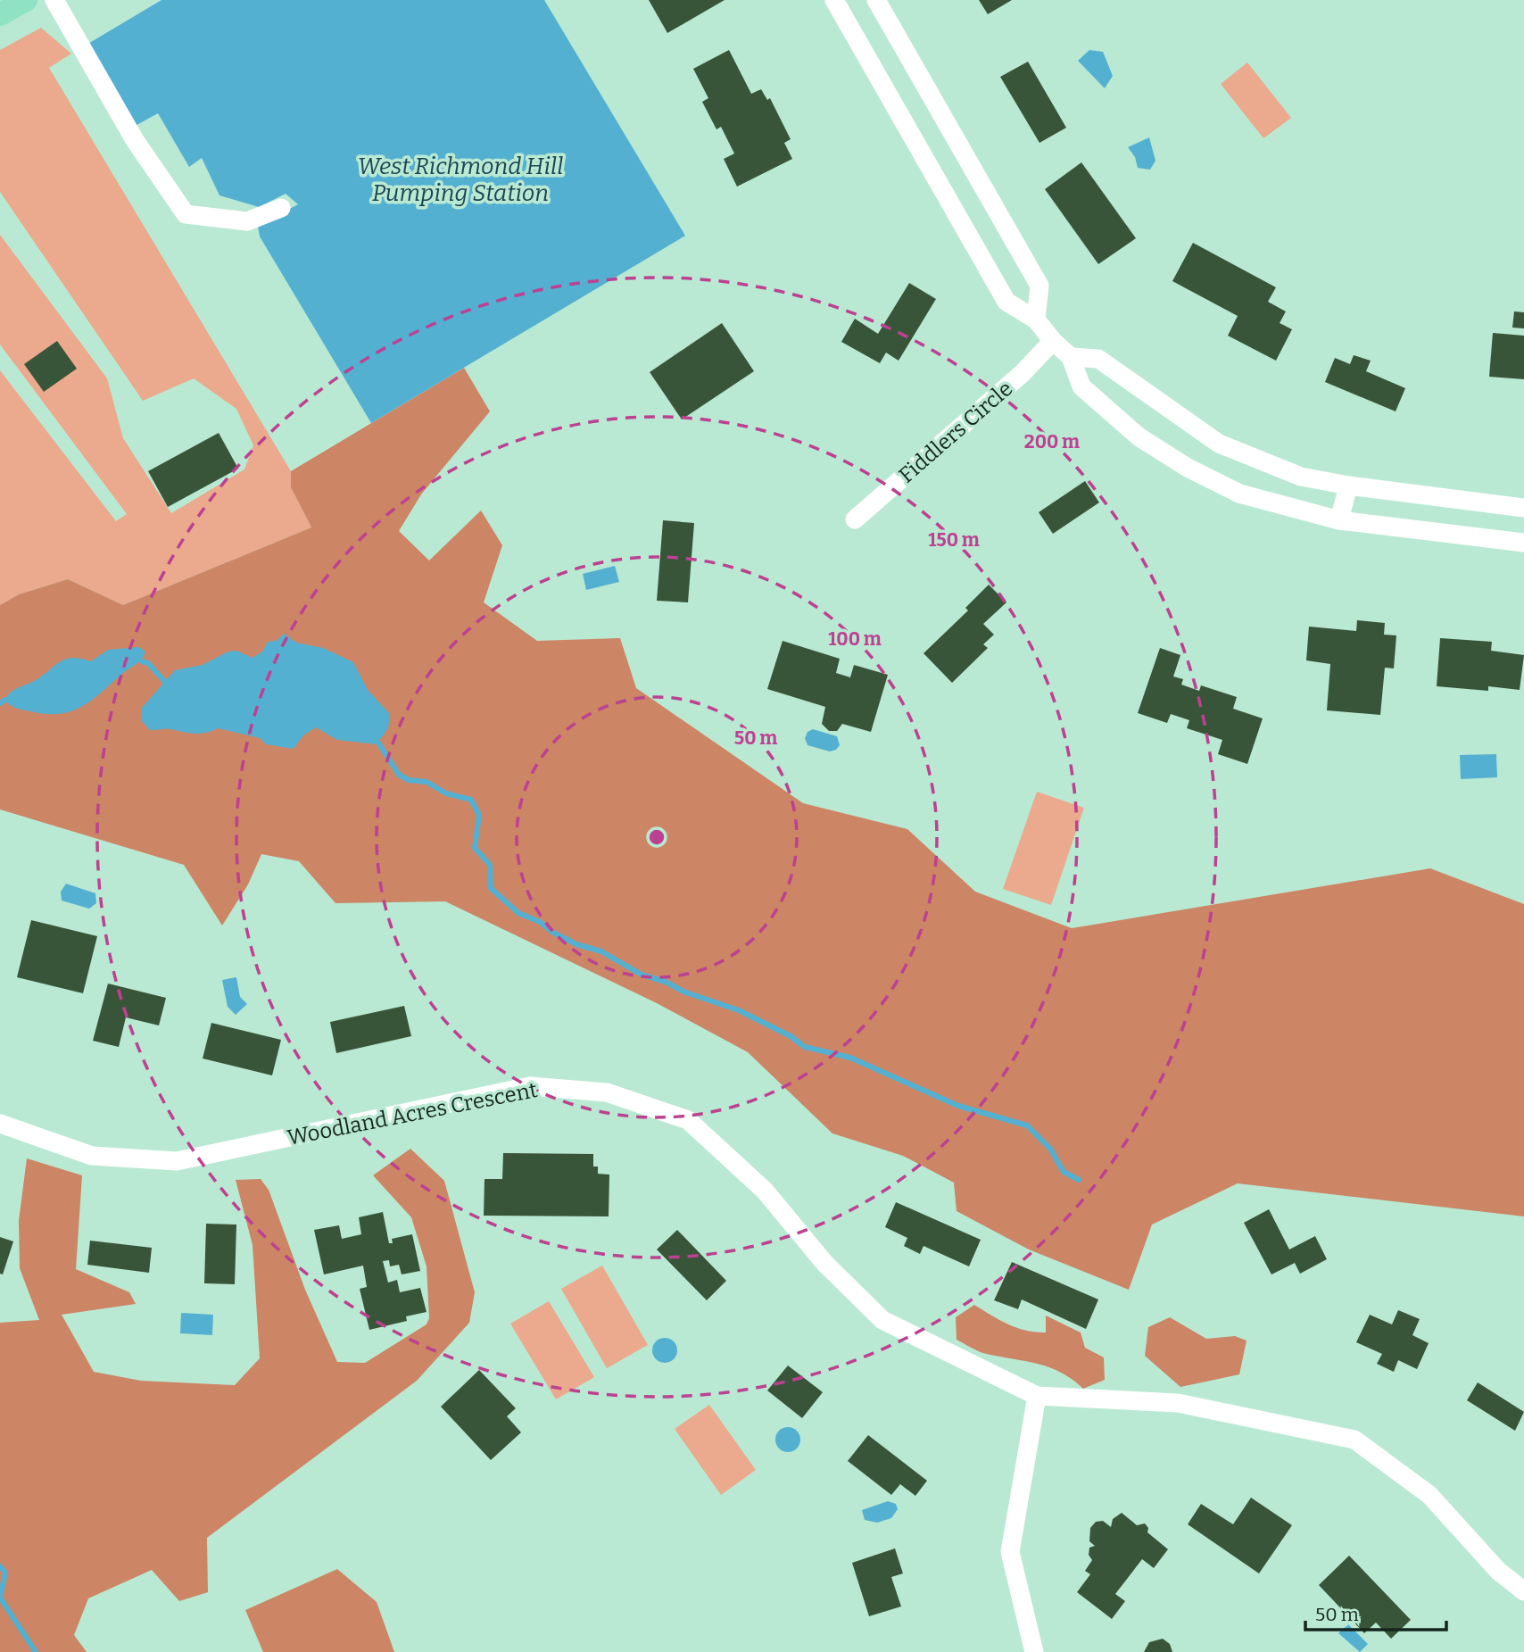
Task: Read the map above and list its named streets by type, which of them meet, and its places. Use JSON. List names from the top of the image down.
{
  "streets": {
    "street": ["Fiddlers Circle", "Woodland Acres Crescent"]
  },
  "water": ["West Richmond Hill Pumping Station"],
  "scale_bar": "50 m",
  "rings": [
    "200 m",
    "150 m",
    "100 m",
    "50 m"
  ]
}
